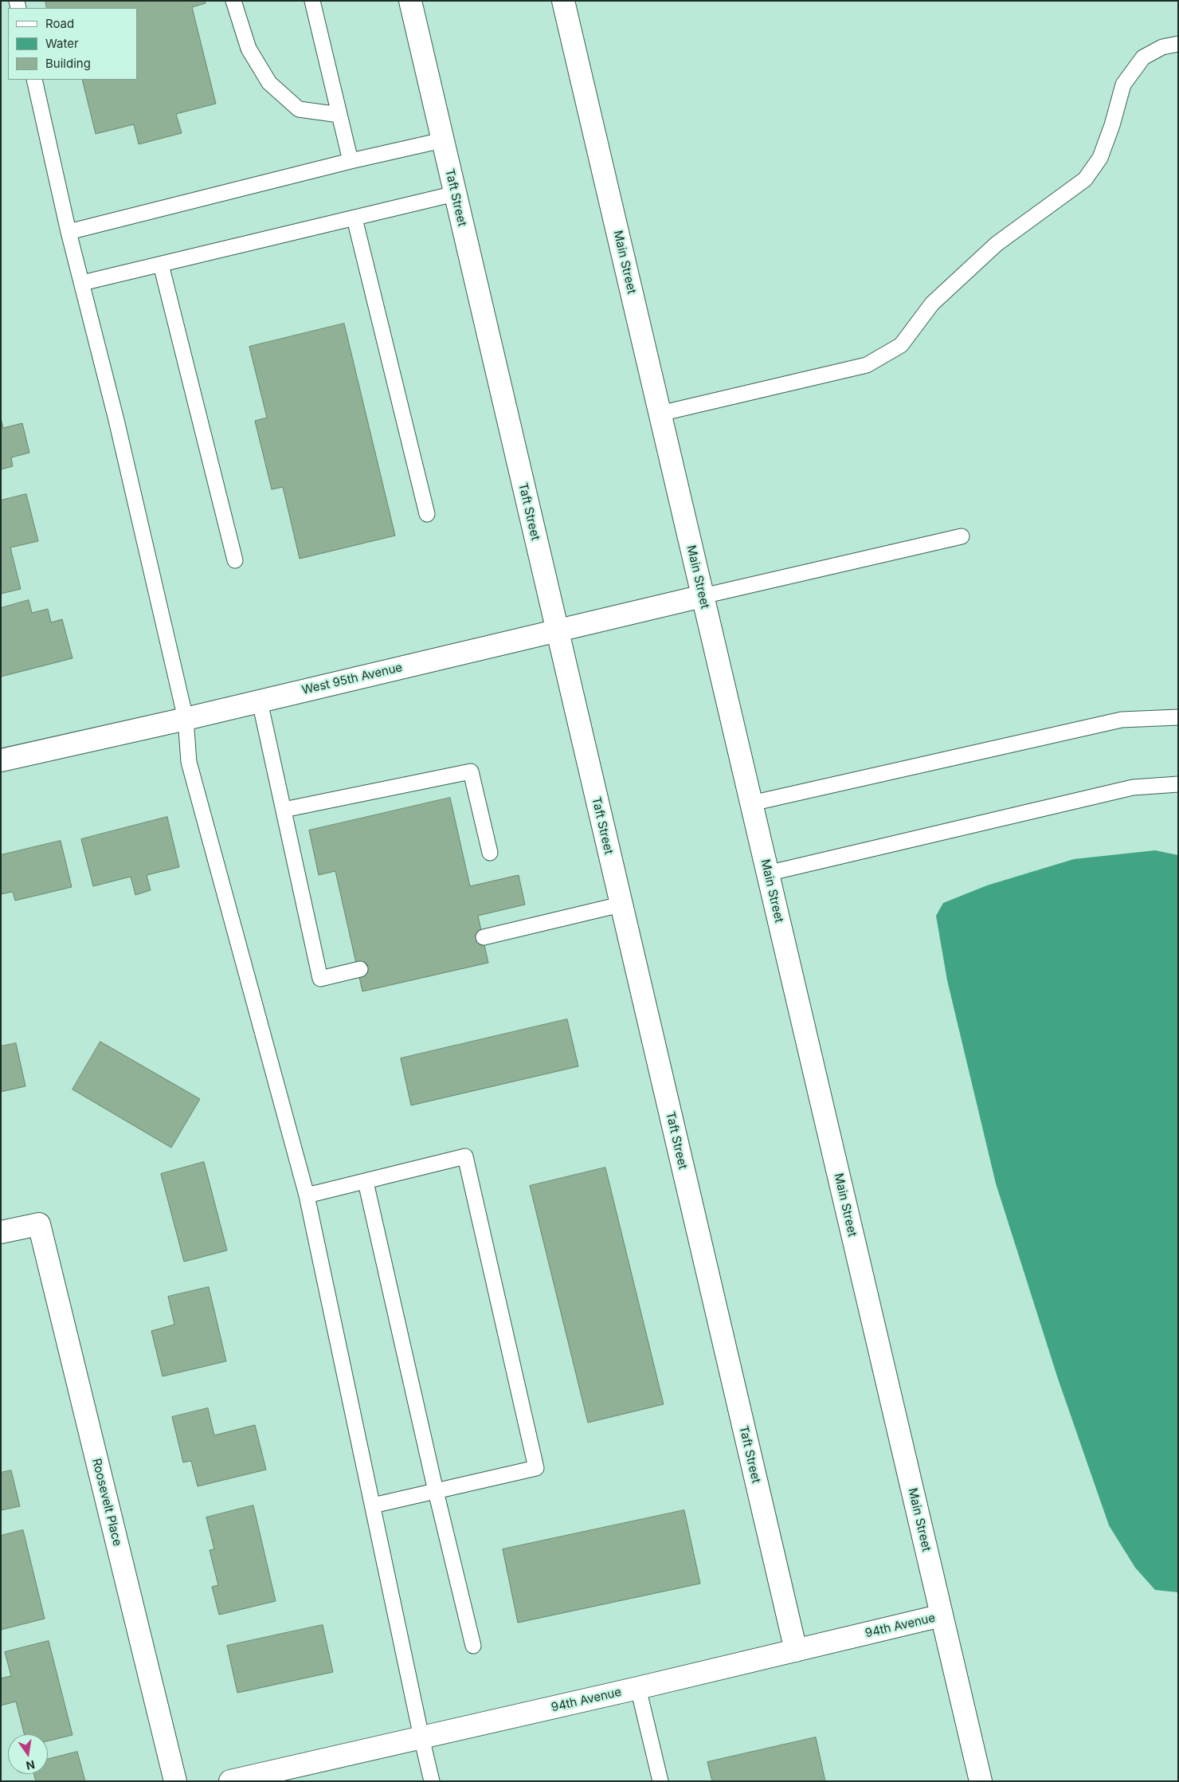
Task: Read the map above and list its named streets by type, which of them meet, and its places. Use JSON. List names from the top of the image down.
{
  "streets": {
    "street": [
      "Taft Street",
      "Main Street",
      "West 95th Avenue",
      "Roosevelt Place",
      "94th Avenue"
    ]
  },
  "crossings": [
    ["Taft Street", "West 95th Avenue"],
    ["Taft Street", "94th Avenue"],
    ["Main Street", "West 95th Avenue"],
    ["Main Street", "94th Avenue"]
  ],
  "legend": ["Road", "Water", "Building"],
  "north": "bottom"
}
